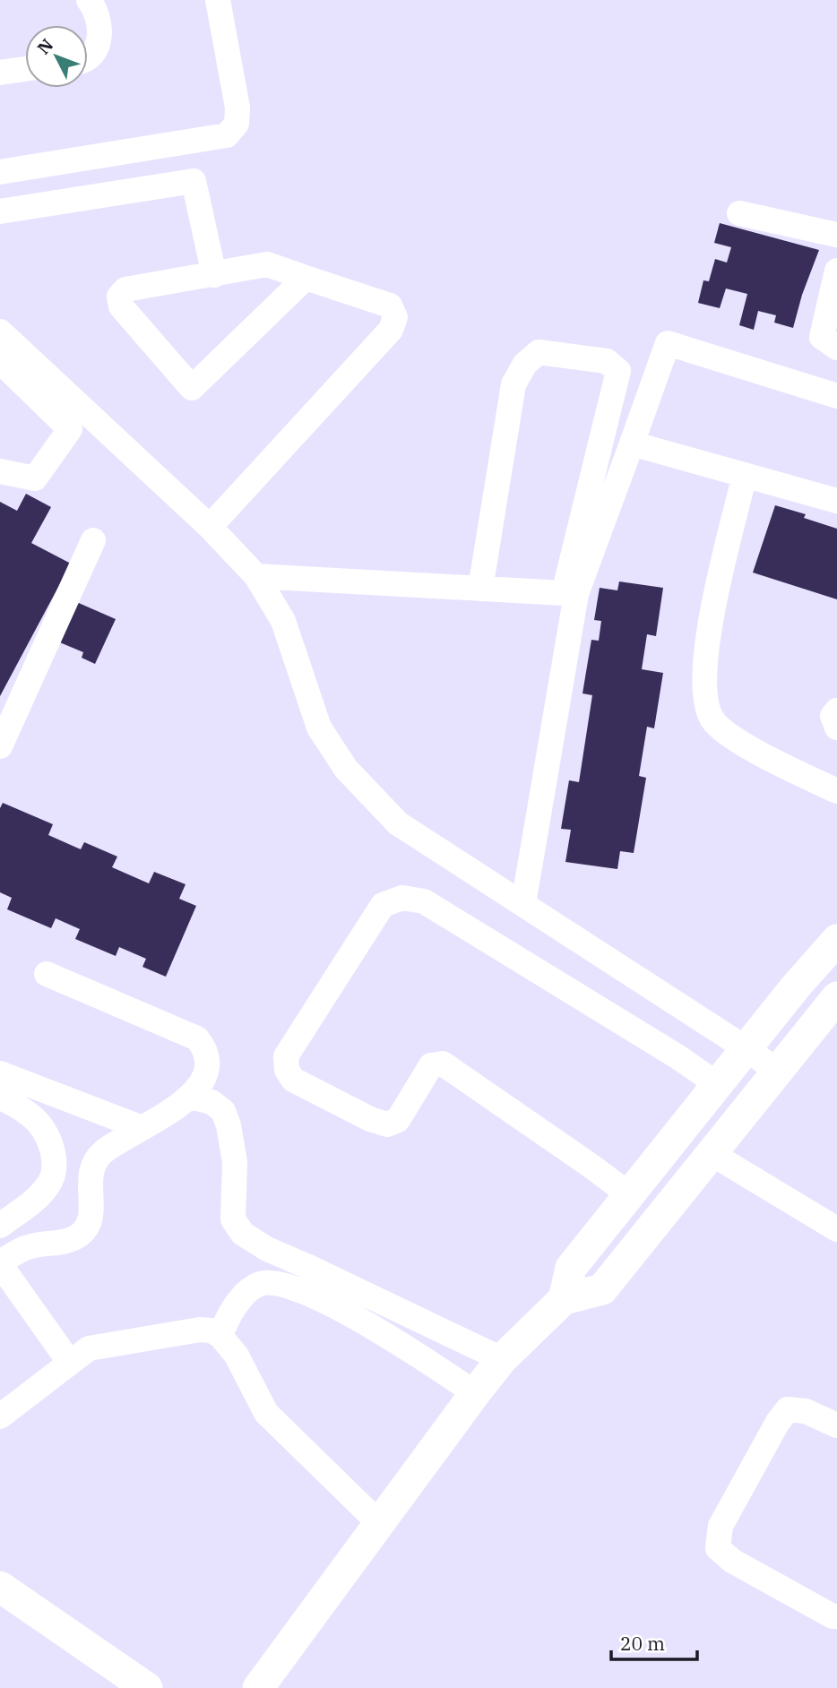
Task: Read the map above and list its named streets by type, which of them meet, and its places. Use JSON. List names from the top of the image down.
{
  "scale_bar": "20 m",
  "north": "top left"
}
